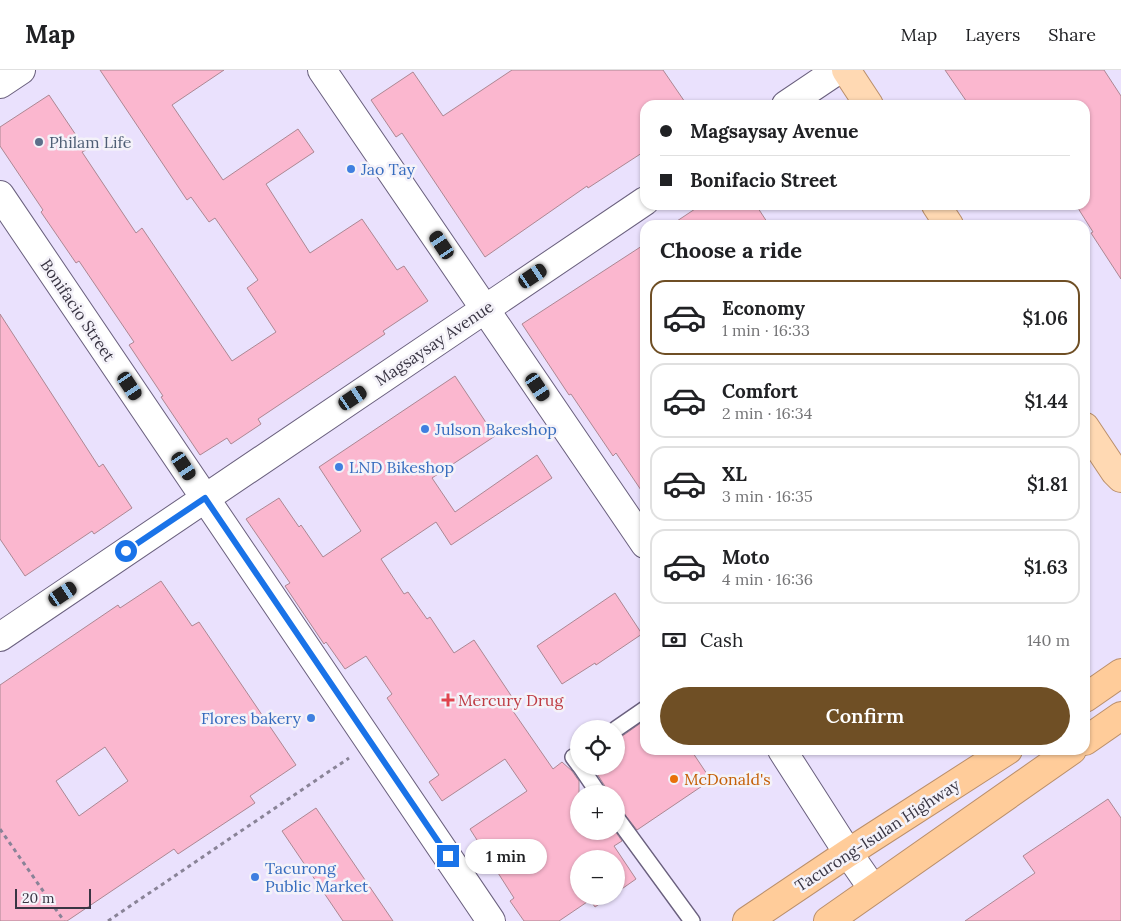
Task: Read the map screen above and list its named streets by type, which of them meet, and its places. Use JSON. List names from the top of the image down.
{
  "streets": {
    "highway": ["Tacurong-Isulan Highway"],
    "street": ["Bonifacio Street", "Magsaysay Avenue"]
  },
  "crossings": [
    ["Bonifacio Street", "Magsaysay Avenue"]
  ],
  "places": {
    "other": [
      "Philam Life",
      "Jao Tay",
      "Julson Bakeshop",
      "LND Bikeshop",
      "Flores bakery",
      "McDonald's",
      "Tacurong Public Market"
    ],
    "health": ["Mercury Drug"]
  },
  "scale_bar": "20 m",
  "page": {
    "header": "Map",
    "nav": ["Map", "Layers", "Share"],
    "banner": ["Magsaysay Avenue", "Bonifacio Street"],
    "heading": "Choose a ride",
    "list": [
      {
        "name": "Economy",
        "note": "1 min · 16:33",
        "value": "$1.06"
      },
      {
        "name": "Comfort",
        "note": "2 min · 16:34",
        "value": "$1.44"
      },
      {
        "name": "XL",
        "note": "3 min · 16:35",
        "value": "$1.81"
      },
      {
        "name": "Moto",
        "note": "4 min · 16:36",
        "value": "$1.63"
      }
    ],
    "pay": ["Cash", "140 m"],
    "buttons": "Confirm",
    "map_buttons": ["+", "−"],
    "bubble": "1 min",
    "scale": "20 m"
  }
}
